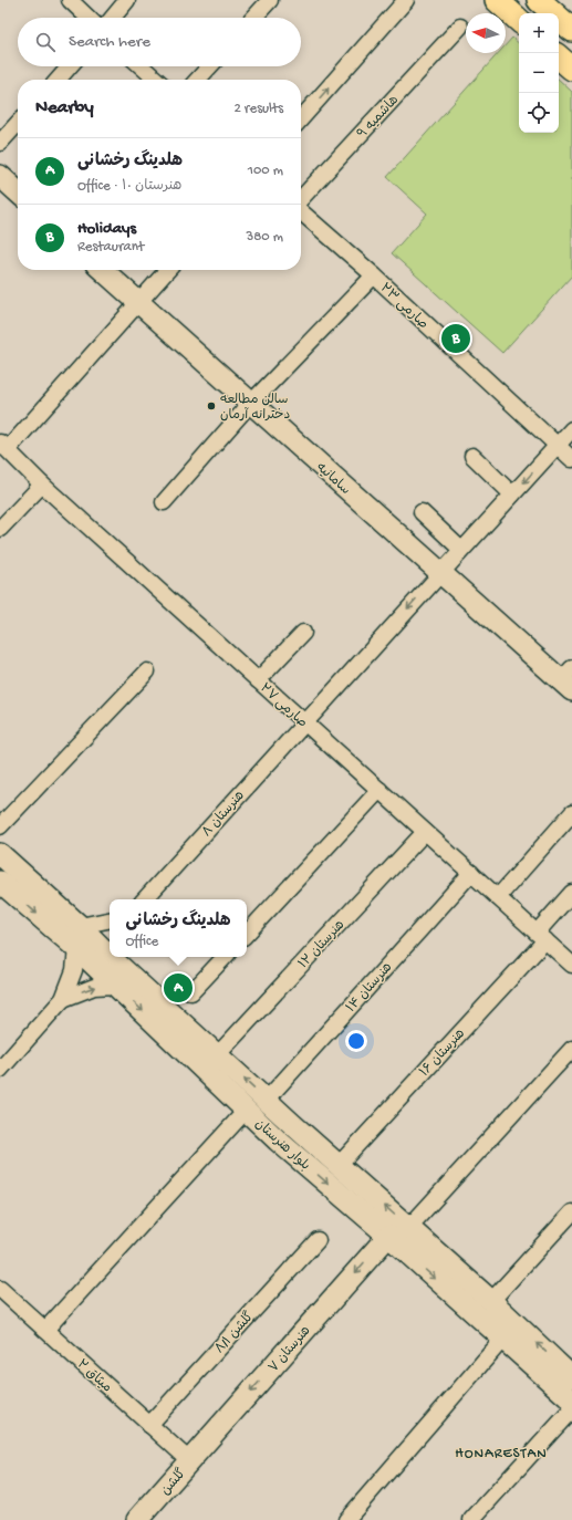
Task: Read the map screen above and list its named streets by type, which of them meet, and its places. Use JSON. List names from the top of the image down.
{
  "streets": {
    "main road": [
      "سامانیه",
      "بلوار هنرستان",
      "هنرستان ۷",
      "گلشن"
    ],
    "street": [
      "هاشمیه ۹",
      "صارمی ۲۳",
      "صارمی ۲۷",
      "هنرستان ۸",
      "هنرستان ۱۲",
      "هنرستان ۱۴",
      "هنرستان ۱۶",
      "گلشن ۸/۱",
      "میثاق ۲"
    ]
  },
  "crossings": [
    ["صارمی ۲۳", "هنرستان ۸"],
    ["سامانیه", "هنرستان ۸"],
    ["صارمی ۲۷", "هنرستان ۸"],
    ["صارمی ۲۷", "هنرستان ۱۲"],
    ["صارمی ۲۷", "هنرستان ۱۴"],
    ["صارمی ۲۷", "هنرستان ۱۶"],
    ["هنرستان ۱۲", "بلوار هنرستان"],
    ["هنرستان ۱۴", "بلوار هنرستان"],
    ["هنرستان ۱۶", "بلوار هنرستان"],
    ["بلوار هنرستان", "هنرستان ۷"],
    ["گلشن ۸/۱", "میثاق ۲"],
    ["هنرستان ۷", "میثاق ۲"],
    ["هنرستان ۷", "گلشن"],
    ["میثاق ۲", "گلشن"]
  ],
  "one_way": ["هنرستان ۸", "هنرستان ۷"],
  "districts": ["HONARESTAN"],
  "places": ["سالن مطالعه دخترانه آرمان"],
  "north": "left",
  "page": {
    "map_buttons": ["+", "−"],
    "search": "Search here",
    "heading": ["Nearby", "2 results"],
    "list": [
      {
        "mark": "A",
        "name": "هلدینگ رخشانی",
        "note": "Office · هنرستان ۱۰",
        "value": "100 m"
      },
      {
        "mark": "B",
        "name": "Holidays",
        "note": "Restaurant",
        "value": "380 m"
      }
    ],
    "pins": ["B", "A"],
    "popup": ["هلدینگ رخشانی", "Office"]
  }
}
